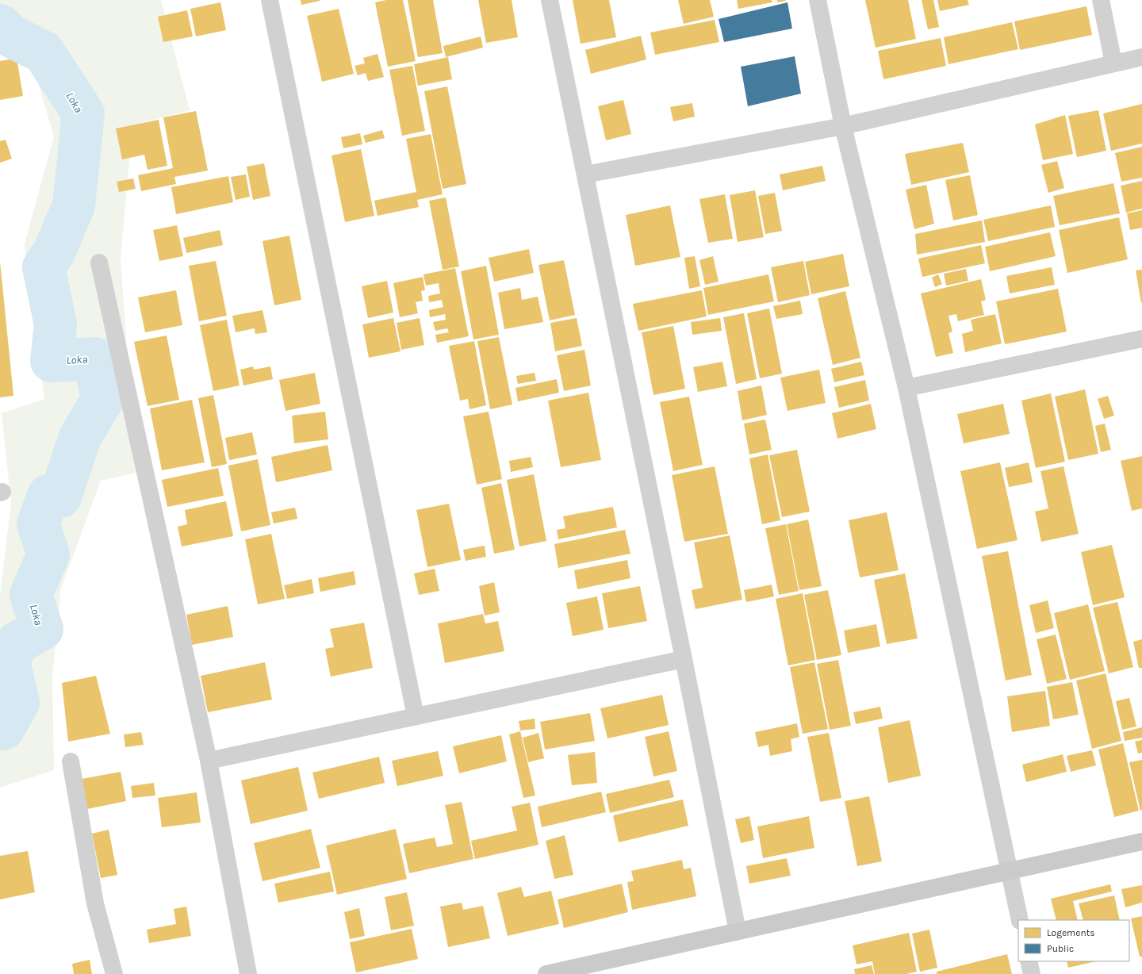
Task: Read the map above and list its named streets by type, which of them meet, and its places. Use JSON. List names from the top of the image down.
{
  "water": ["Loka"],
  "legend": ["Logements", "Public"]
}
